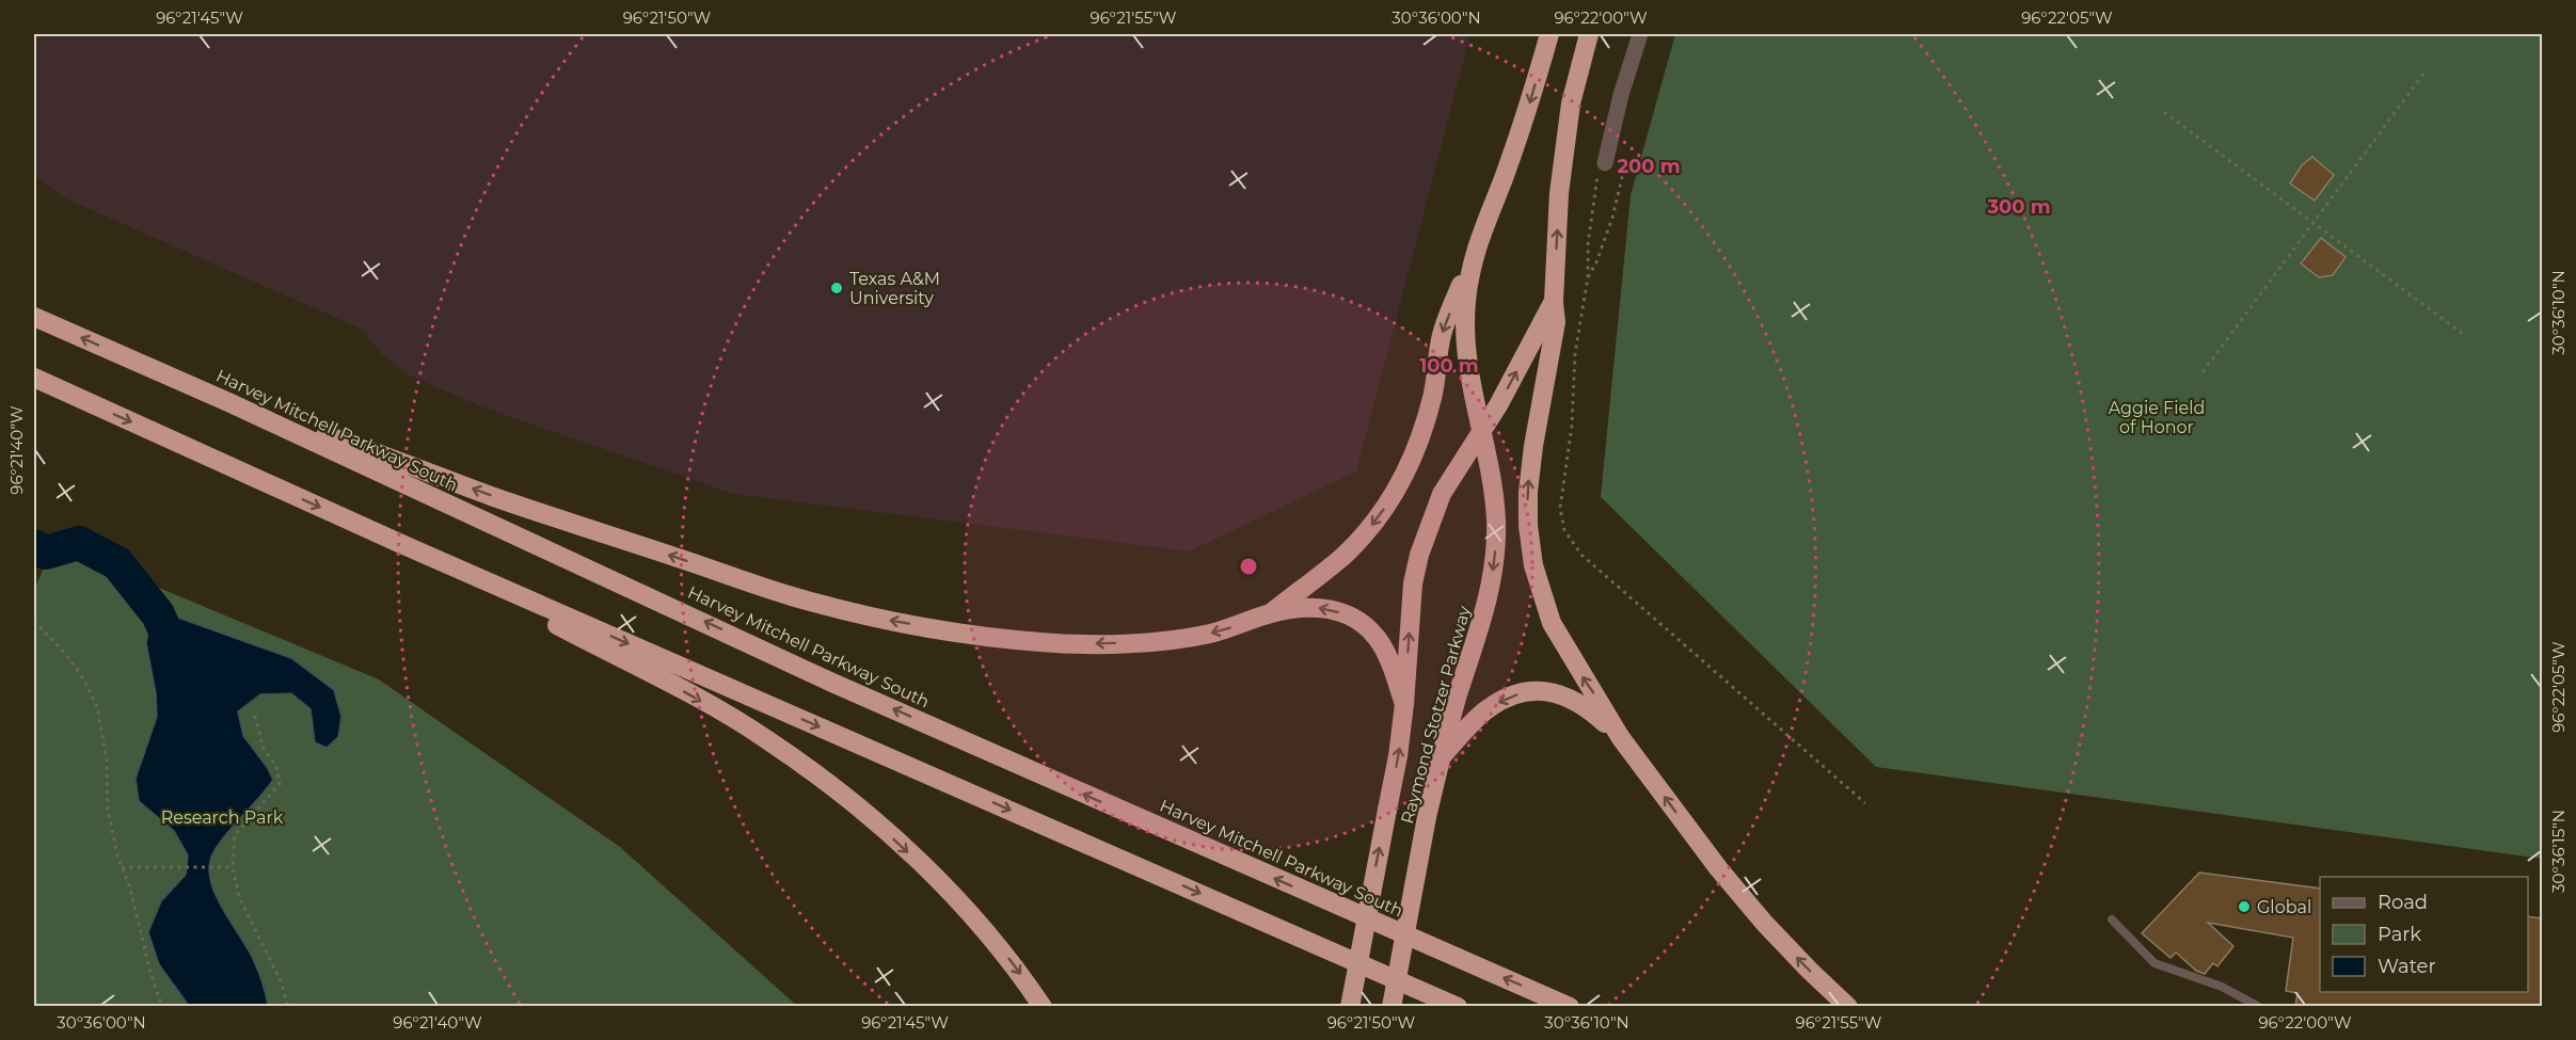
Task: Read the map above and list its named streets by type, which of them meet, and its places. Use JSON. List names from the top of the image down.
{
  "streets": {
    "highway": ["Harvey Mitchell Parkway South", "Raymond Stotzer Parkway"]
  },
  "parks": ["Aggie Field of Honor", "Research Park"],
  "places": ["Texas A&M University", "Global"],
  "legend": ["Road", "Park", "Water"],
  "coordinates": [
    "96°21'45\"W",
    "96°21'50\"W",
    "96°21'55\"W",
    "30°36'00\"N",
    "96°22'00\"W",
    "96°22'05\"W",
    "30°36'10\"N",
    "96°21'40\"W",
    "30°36'15\"N"
  ],
  "rings": ["200 m", "300 m", "100 m"]
}
